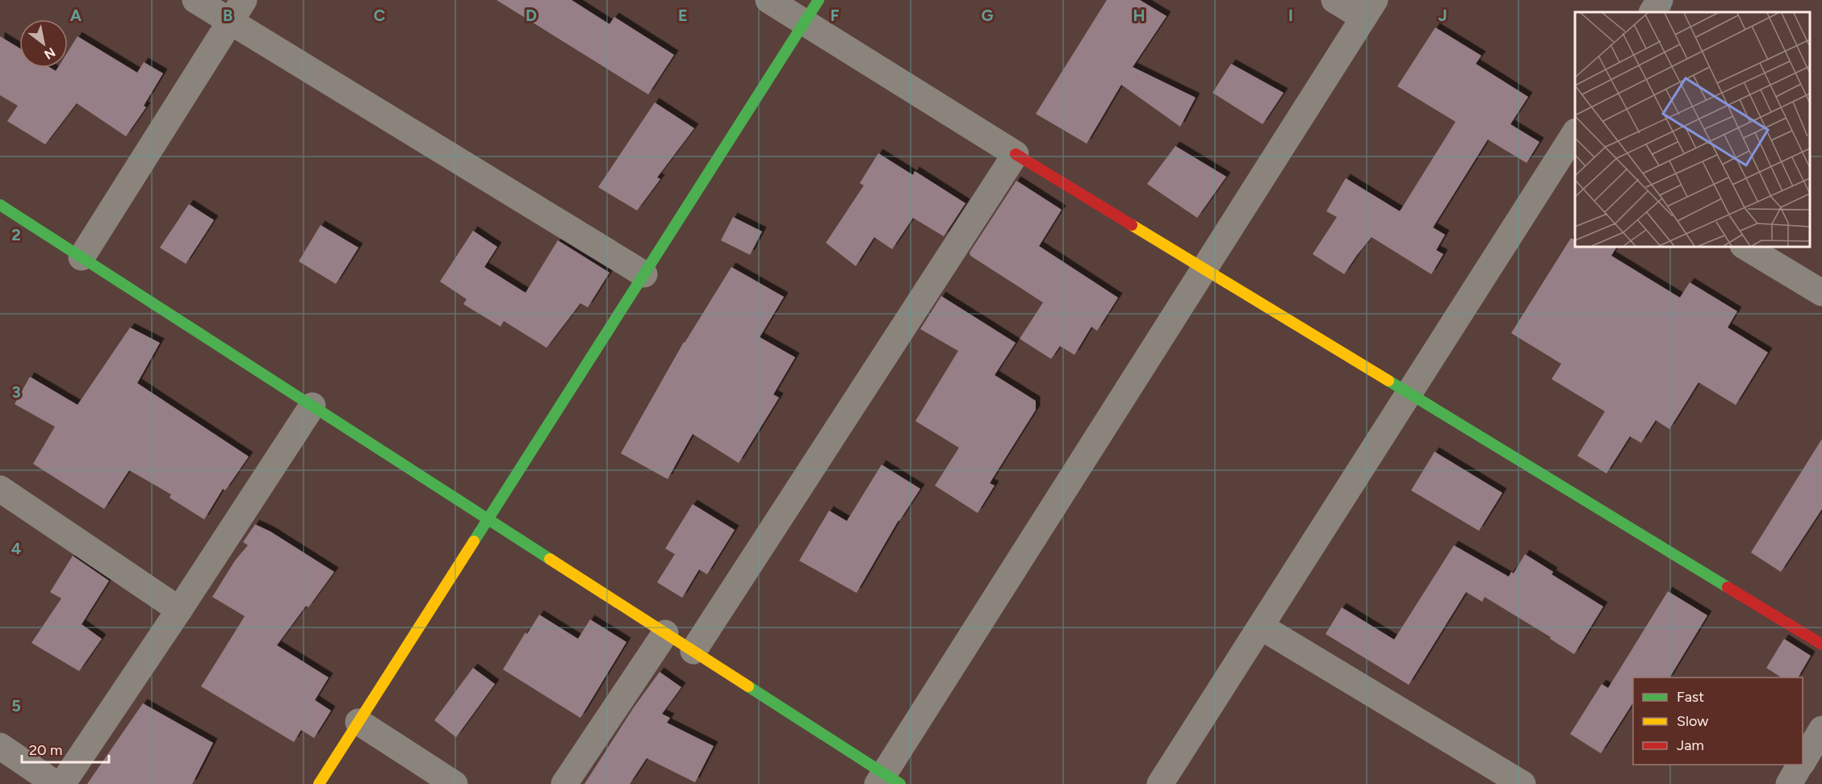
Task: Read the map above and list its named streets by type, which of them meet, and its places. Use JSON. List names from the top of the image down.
{
  "legend": ["Fast", "Slow", "Jam"],
  "scale_bar": "20 m",
  "north": "bottom right",
  "grid": {
    "columns": [
      "A",
      "B",
      "C",
      "D",
      "E",
      "F",
      "G",
      "H",
      "I",
      "J"
    ],
    "rows": [
      "2",
      "3",
      "4",
      "5"
    ]
  }
}
